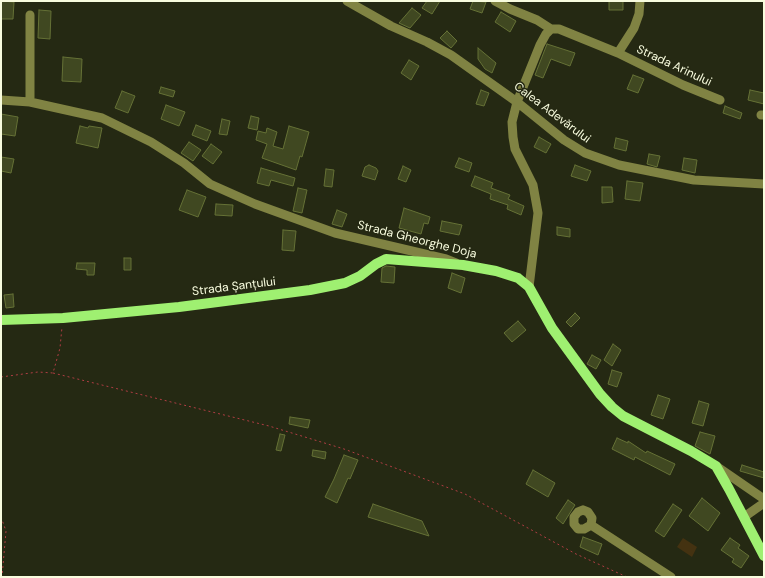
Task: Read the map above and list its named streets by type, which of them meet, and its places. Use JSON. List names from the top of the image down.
{
  "streets": {
    "main road": ["Strada Gheorghe Doja", "Strada Șanțului"],
    "street": ["Strada Arinului", "Calea Adevărului"]
  },
  "crossings": [
    ["Strada Gheorghe Doja", "Strada Șanțului"]
  ]
}
